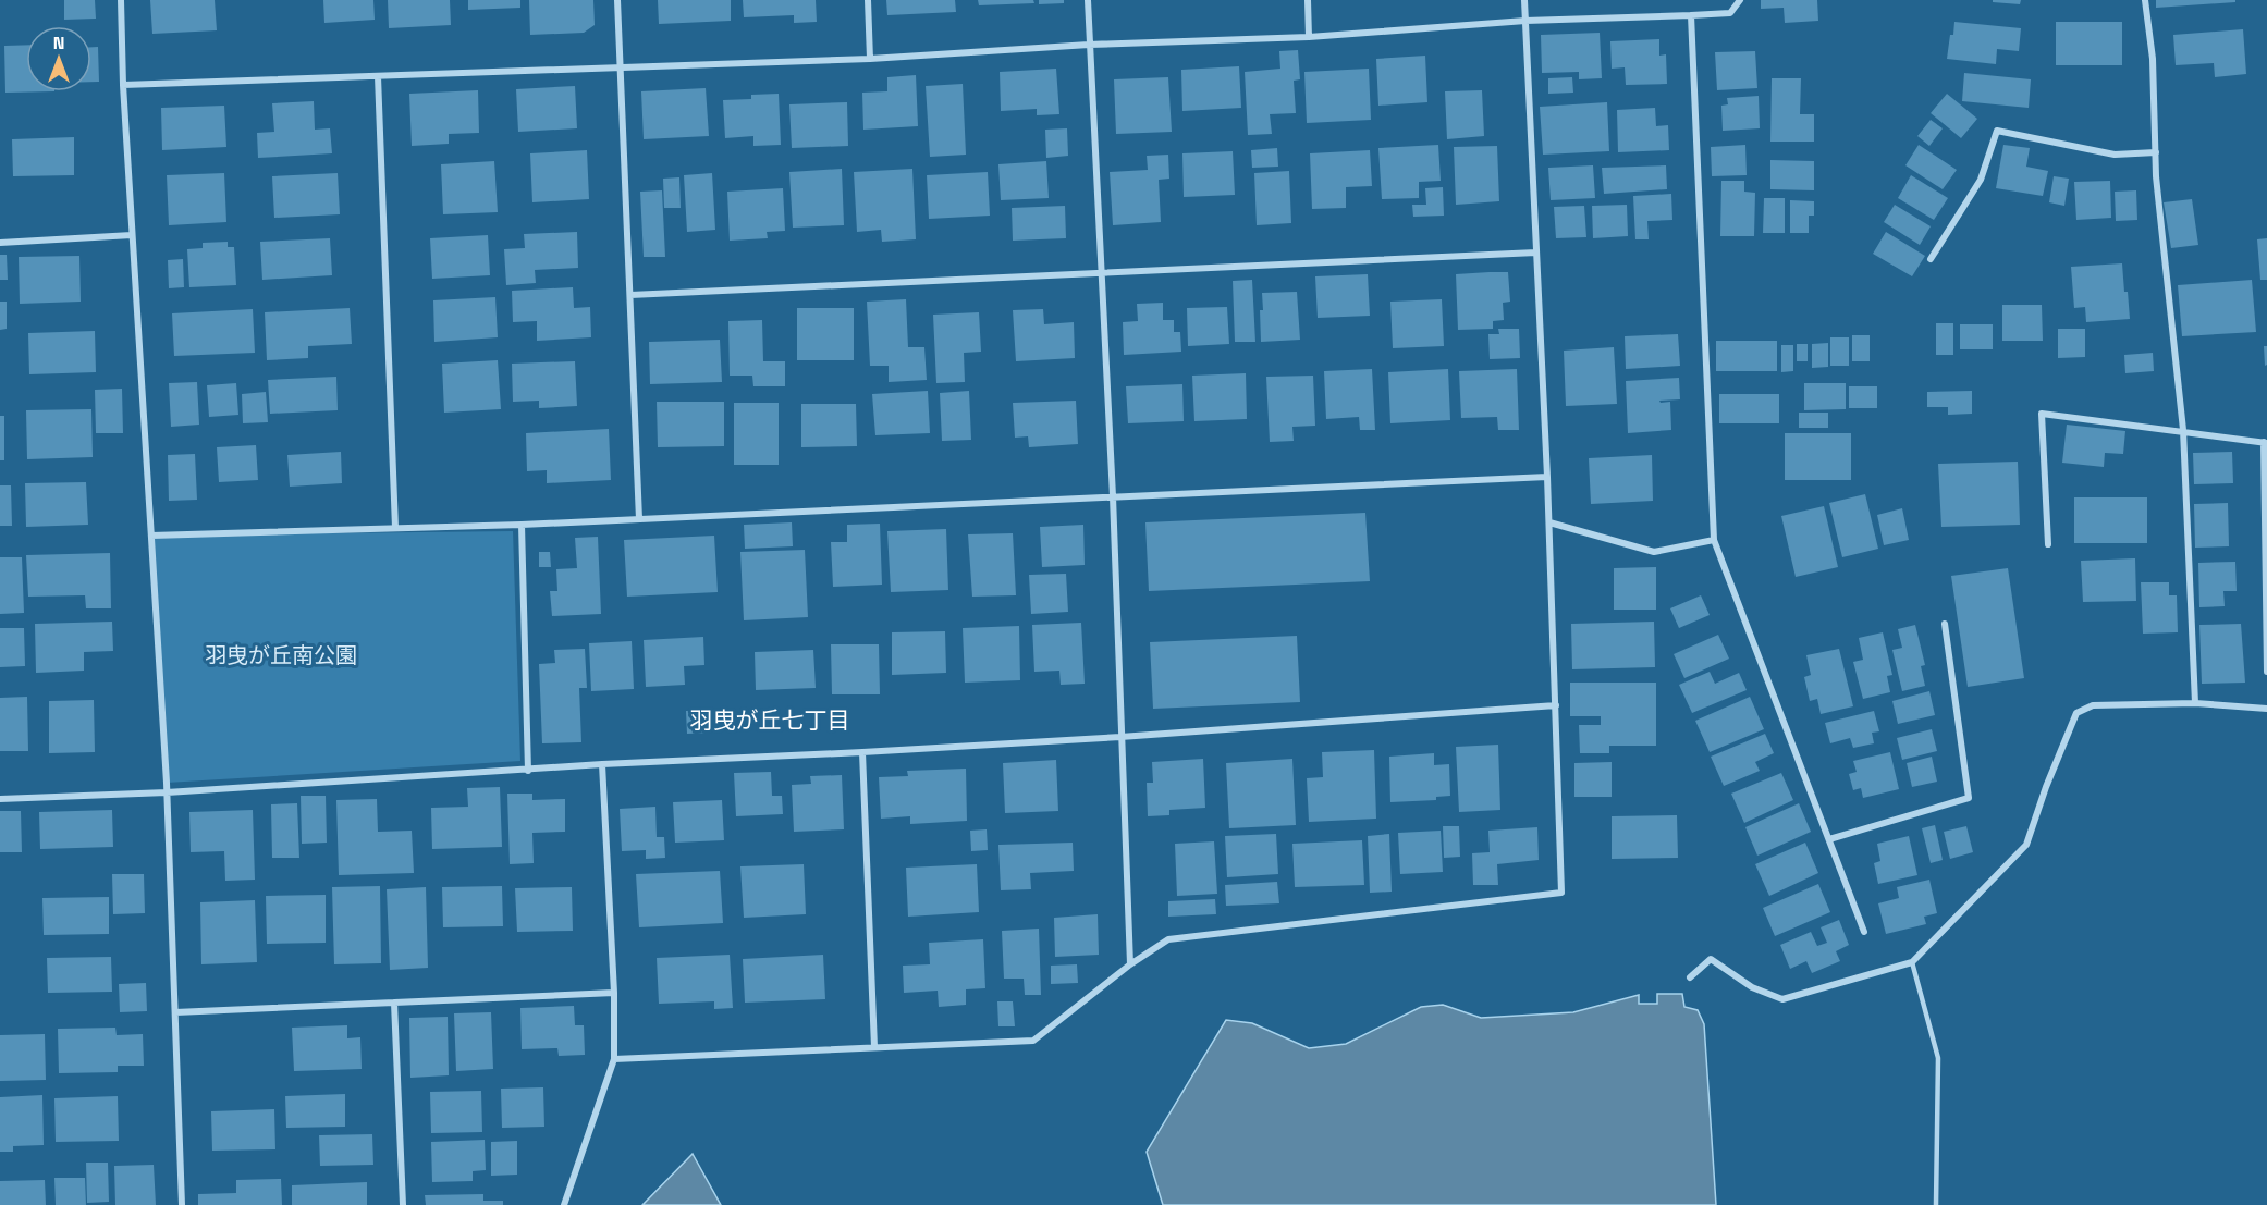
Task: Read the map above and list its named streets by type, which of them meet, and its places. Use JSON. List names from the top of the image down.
{
  "districts": ["羽曳が丘七丁目"],
  "parks": ["羽曳が丘南公園"],
  "north": "top"
}
